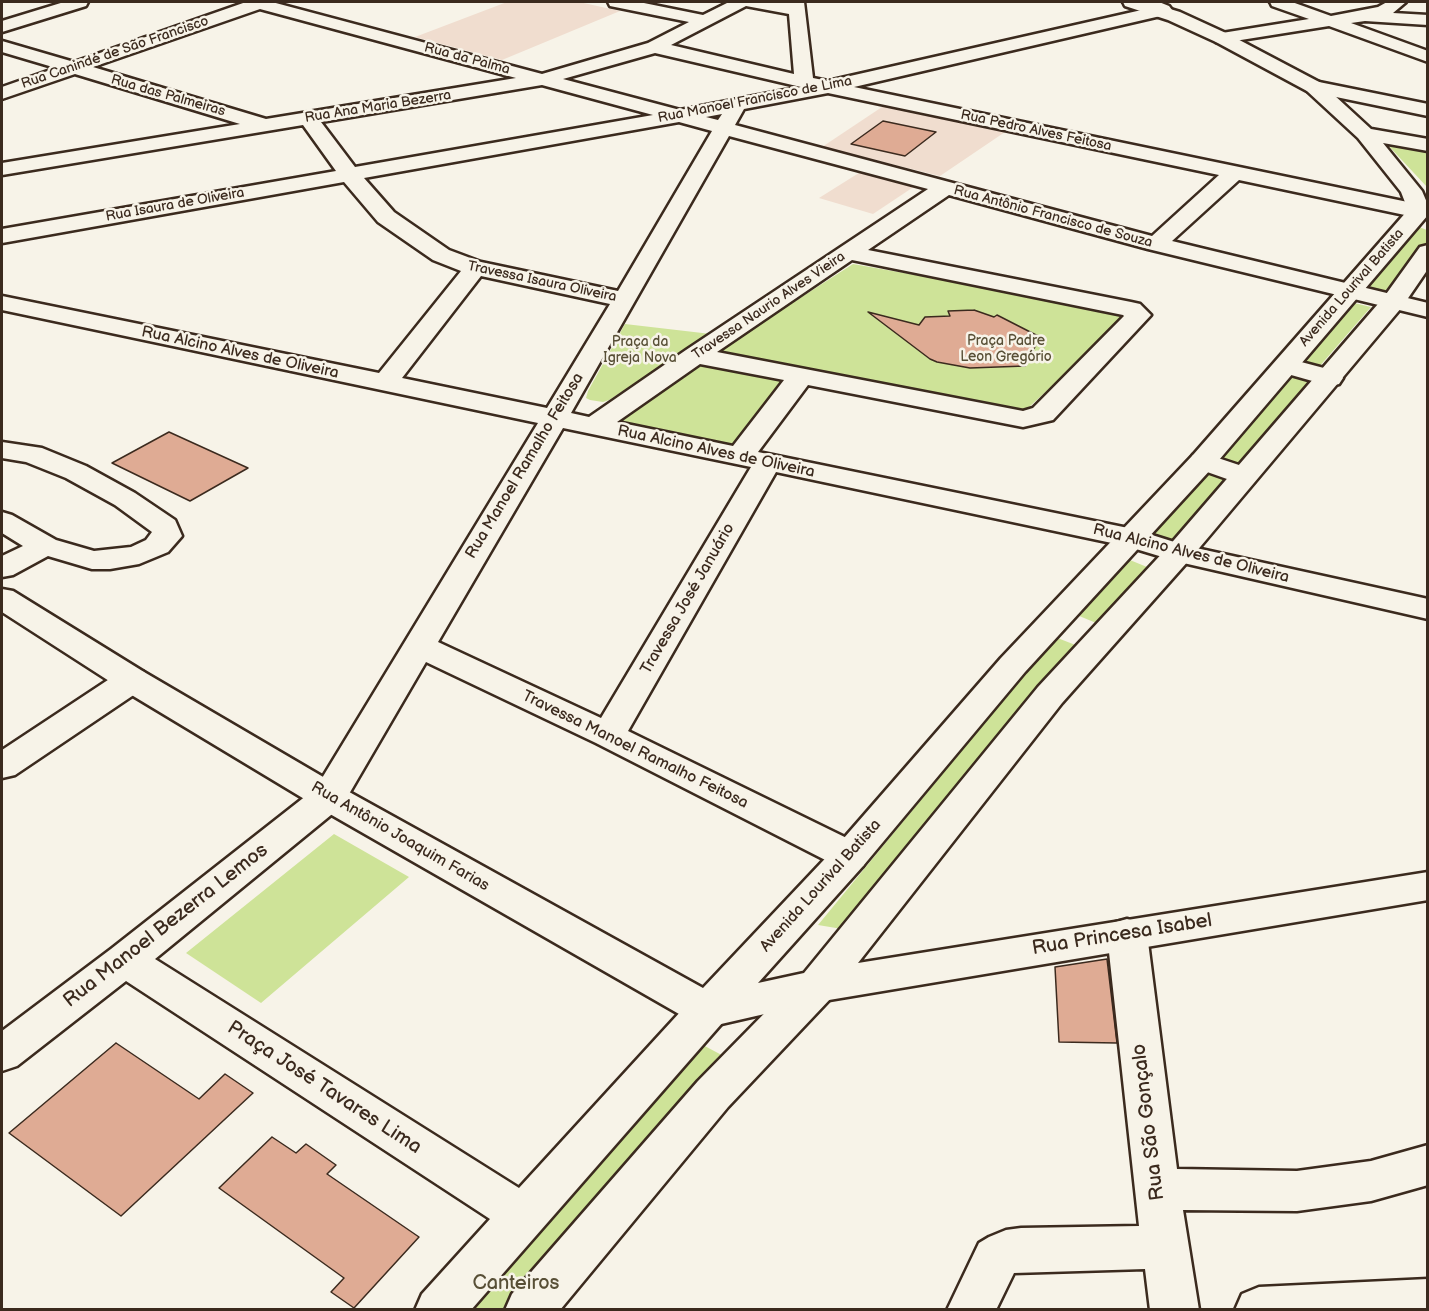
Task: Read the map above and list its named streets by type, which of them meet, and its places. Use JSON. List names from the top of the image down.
{
  "streets": {
    "street": [
      "Rua Canindé de São Francisco",
      "Rua da Palma",
      "Rua das Palmeiras",
      "Rua Manoel Francisco de Lima",
      "Rua Ana Maria Bezerra",
      "Rua Pedro Alves Feitosa",
      "Rua Isaura de Oliveira",
      "Rua Antônio Francisco de Souza",
      "Travessa Isaura Oliveira",
      "Avenida Lourival Batista",
      "Travessa Naurio Alves Vieira",
      "Rua Alcino Alves de Oliveira",
      "Rua Manoel Ramalho Feitosa",
      "Travessa José Januário",
      "Travessa Manoel Ramalho Feitosa",
      "Rua Antônio Joaquim Farias",
      "Rua Manoel Bezerra Lemos",
      "Rua Princesa Isabel",
      "Praça José Tavares Lima",
      "Rua São Gonçalo"
    ]
  },
  "crossings": [
    ["Rua Canindé de São Francisco", "Rua da Palma"],
    ["Rua Canindé de São Francisco", "Rua das Palmeiras"],
    ["Rua da Palma", "Rua Manoel Francisco de Lima"],
    ["Rua da Palma", "Rua Ana Maria Bezerra"],
    ["Rua da Palma", "Rua Antônio Francisco de Souza"],
    ["Rua das Palmeiras", "Rua Ana Maria Bezerra"],
    ["Rua Manoel Francisco de Lima", "Rua Pedro Alves Feitosa"],
    ["Rua Manoel Francisco de Lima", "Rua Isaura de Oliveira"],
    ["Rua Manoel Francisco de Lima", "Rua Antônio Francisco de Souza"],
    ["Rua Manoel Francisco de Lima", "Travessa Isaura Oliveira"],
    ["Rua Manoel Francisco de Lima", "Rua Manoel Ramalho Feitosa"],
    ["Rua Ana Maria Bezerra", "Rua Pedro Alves Feitosa"],
    ["Rua Ana Maria Bezerra", "Travessa Isaura Oliveira"],
    ["Rua Pedro Alves Feitosa", "Avenida Lourival Batista"],
    ["Rua Isaura de Oliveira", "Travessa Isaura Oliveira"],
    ["Rua Antônio Francisco de Souza", "Avenida Lourival Batista"],
    ["Rua Antônio Francisco de Souza", "Travessa Naurio Alves Vieira"],
    ["Rua Antônio Francisco de Souza", "Rua Manoel Ramalho Feitosa"],
    ["Travessa Isaura Oliveira", "Rua Manoel Ramalho Feitosa"],
    ["Avenida Lourival Batista", "Rua Alcino Alves de Oliveira"],
    ["Avenida Lourival Batista", "Travessa Manoel Ramalho Feitosa"],
    ["Avenida Lourival Batista", "Rua Antônio Joaquim Farias"],
    ["Avenida Lourival Batista", "Praça José Tavares Lima"],
    ["Travessa Naurio Alves Vieira", "Rua Alcino Alves de Oliveira"],
    ["Rua Alcino Alves de Oliveira", "Rua Manoel Ramalho Feitosa"],
    ["Rua Alcino Alves de Oliveira", "Travessa José Januário"],
    ["Rua Manoel Ramalho Feitosa", "Travessa Manoel Ramalho Feitosa"],
    ["Rua Manoel Ramalho Feitosa", "Rua Antônio Joaquim Farias"],
    ["Rua Manoel Ramalho Feitosa", "Rua Manoel Bezerra Lemos"],
    ["Travessa José Januário", "Travessa Manoel Ramalho Feitosa"],
    ["Rua Antônio Joaquim Farias", "Rua Manoel Bezerra Lemos"],
    ["Rua Manoel Bezerra Lemos", "Praça José Tavares Lima"],
    ["Rua Princesa Isabel", "Rua São Gonçalo"]
  ],
  "parks": ["Praça Padre Leon Gregório", "Praça da Igreja Nova", "Canteiros"]
}
